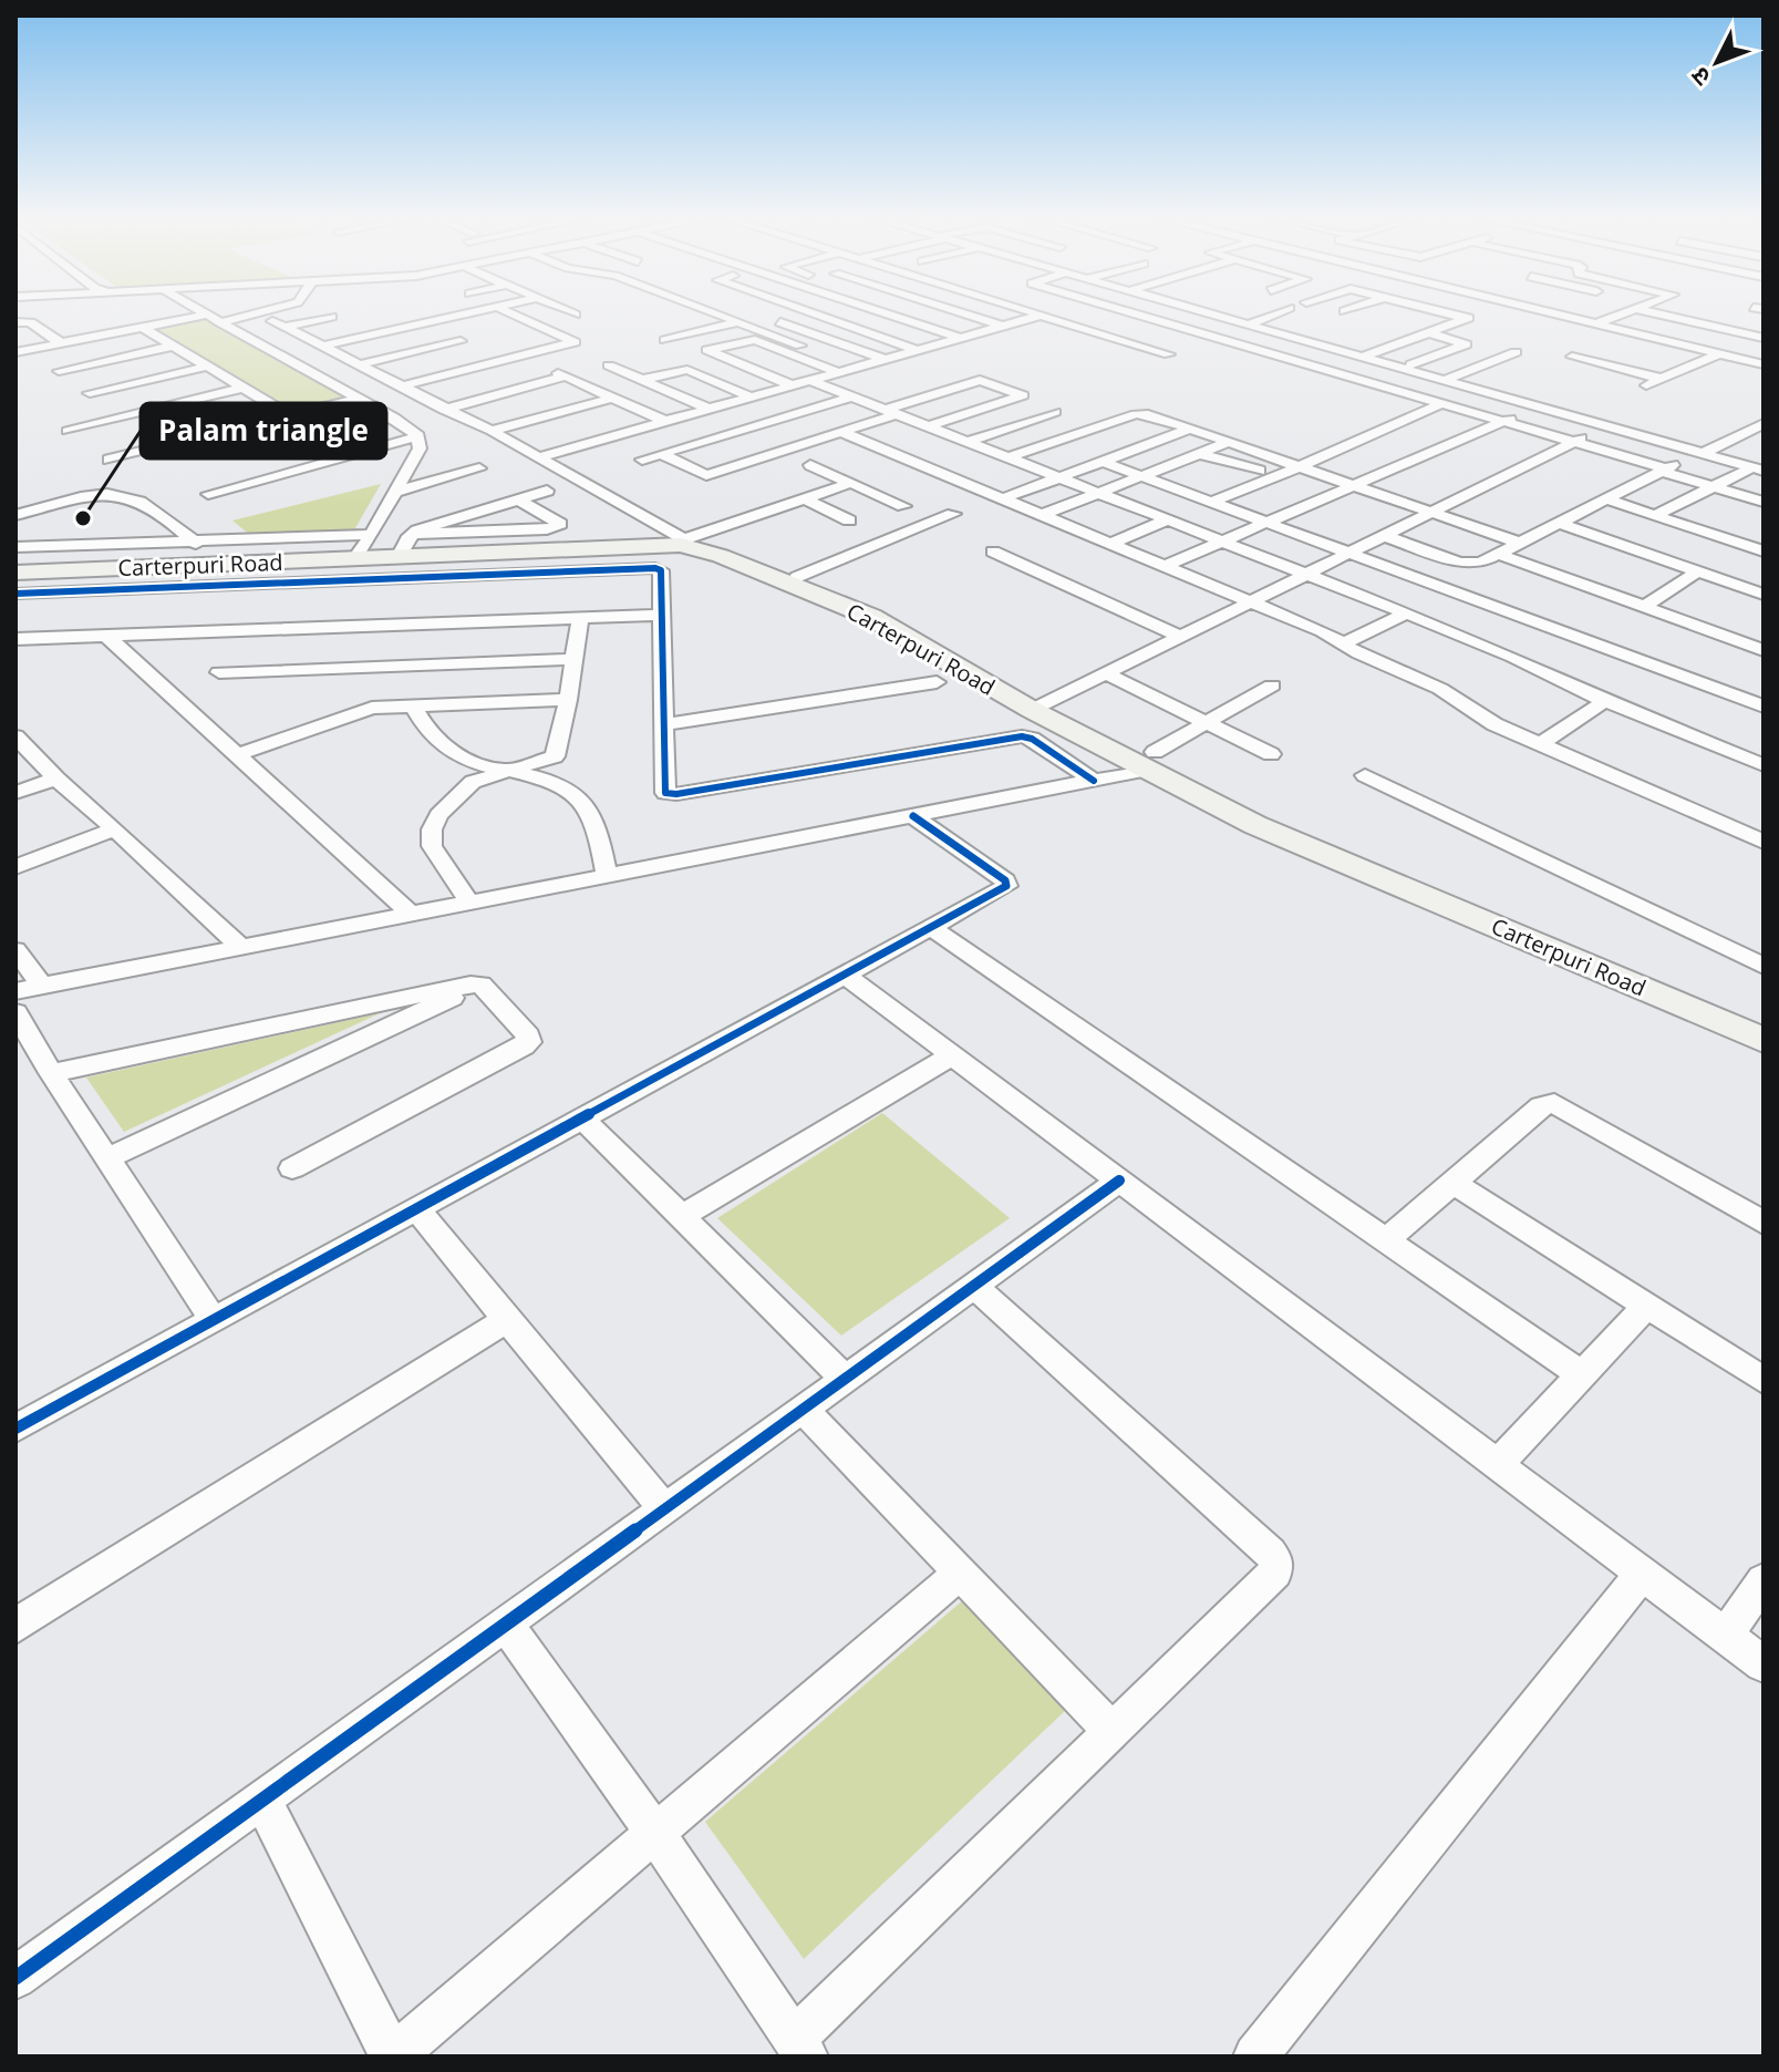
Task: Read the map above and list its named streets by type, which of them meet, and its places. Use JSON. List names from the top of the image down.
{
  "streets": {
    "main road": ["Carterpuri Road"]
  },
  "places": ["Palam triangle"],
  "north": "bottom left"
}
